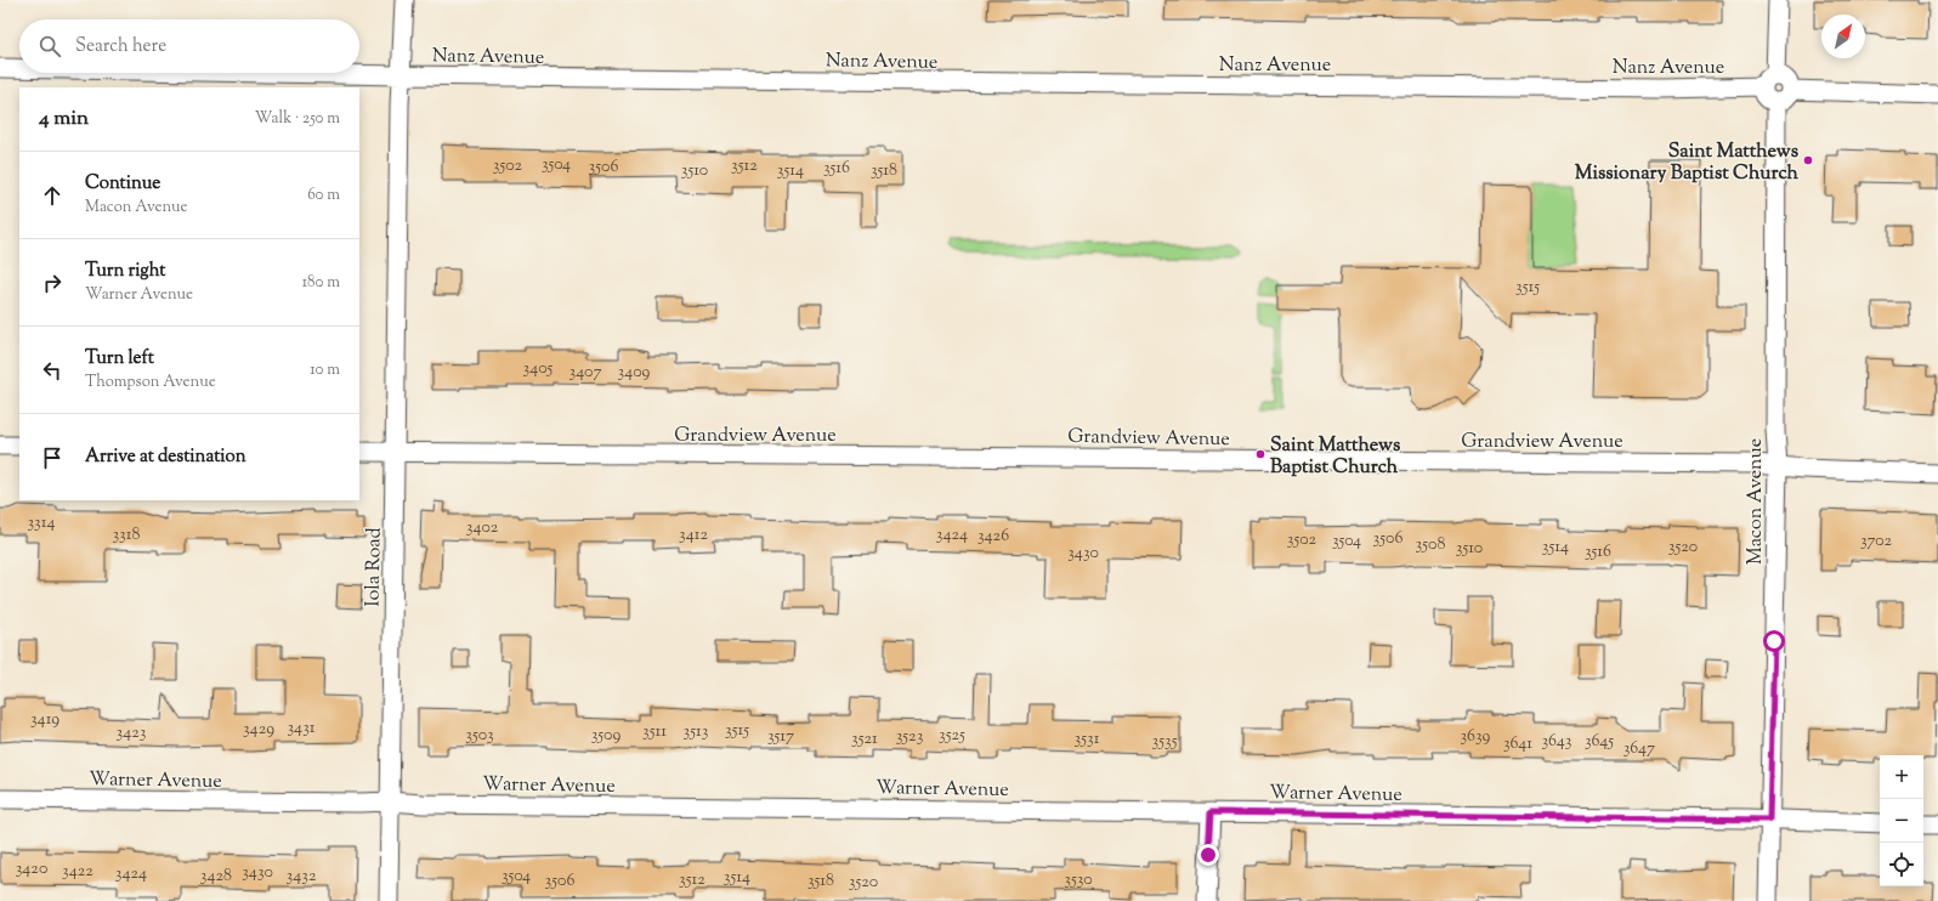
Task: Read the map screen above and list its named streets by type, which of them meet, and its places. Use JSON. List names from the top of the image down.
{
  "streets": {
    "street": [
      "Nanz Avenue",
      "Grandview Avenue",
      "Macon Avenue",
      "Iola Road",
      "Warner Avenue"
    ]
  },
  "crossings": [
    ["Nanz Avenue", "Iola Road"],
    ["Grandview Avenue", "Macon Avenue"],
    ["Grandview Avenue", "Iola Road"],
    ["Macon Avenue", "Warner Avenue"],
    ["Iola Road", "Warner Avenue"]
  ],
  "places": ["Saint Matthews Missionary Baptist Church", "Saint Matthews Baptist Church"],
  "house_numbers": [
    "3504",
    "3502",
    "3512",
    "3506",
    "3516",
    "3510",
    "3514",
    "3518",
    "3515",
    "3405",
    "3407",
    "3409",
    "3314",
    "3402",
    "3318",
    "3412",
    "3424",
    "3426",
    "3506",
    "3502",
    "3504",
    "3702",
    "3508",
    "3514",
    "3520",
    "3510",
    "3516",
    "3430",
    "3419",
    "3431",
    "3429",
    "3515",
    "3511",
    "3513",
    "3423",
    "3503",
    "3509",
    "3525",
    "3517",
    "3523",
    "3639",
    "3521",
    "3531",
    "3535",
    "3643",
    "3645",
    "3641",
    "3647",
    "3420",
    "3422",
    "3430",
    "3424",
    "3428",
    "3432",
    "3504",
    "3514",
    "3512",
    "3530",
    "3506",
    "3518",
    "3520"
  ],
  "north": "top right",
  "page": {
    "search": "Search here",
    "heading": ["4 min", "Walk · 250 m"],
    "list": [
      ["Continue", "Macon Avenue", "60 m"],
      ["Turn right", "Warner Avenue", "180 m"],
      ["Turn left", "Thompson Avenue", "10 m"],
      "Arrive at destination"
    ],
    "map_buttons": ["+", "−"]
  }
}
